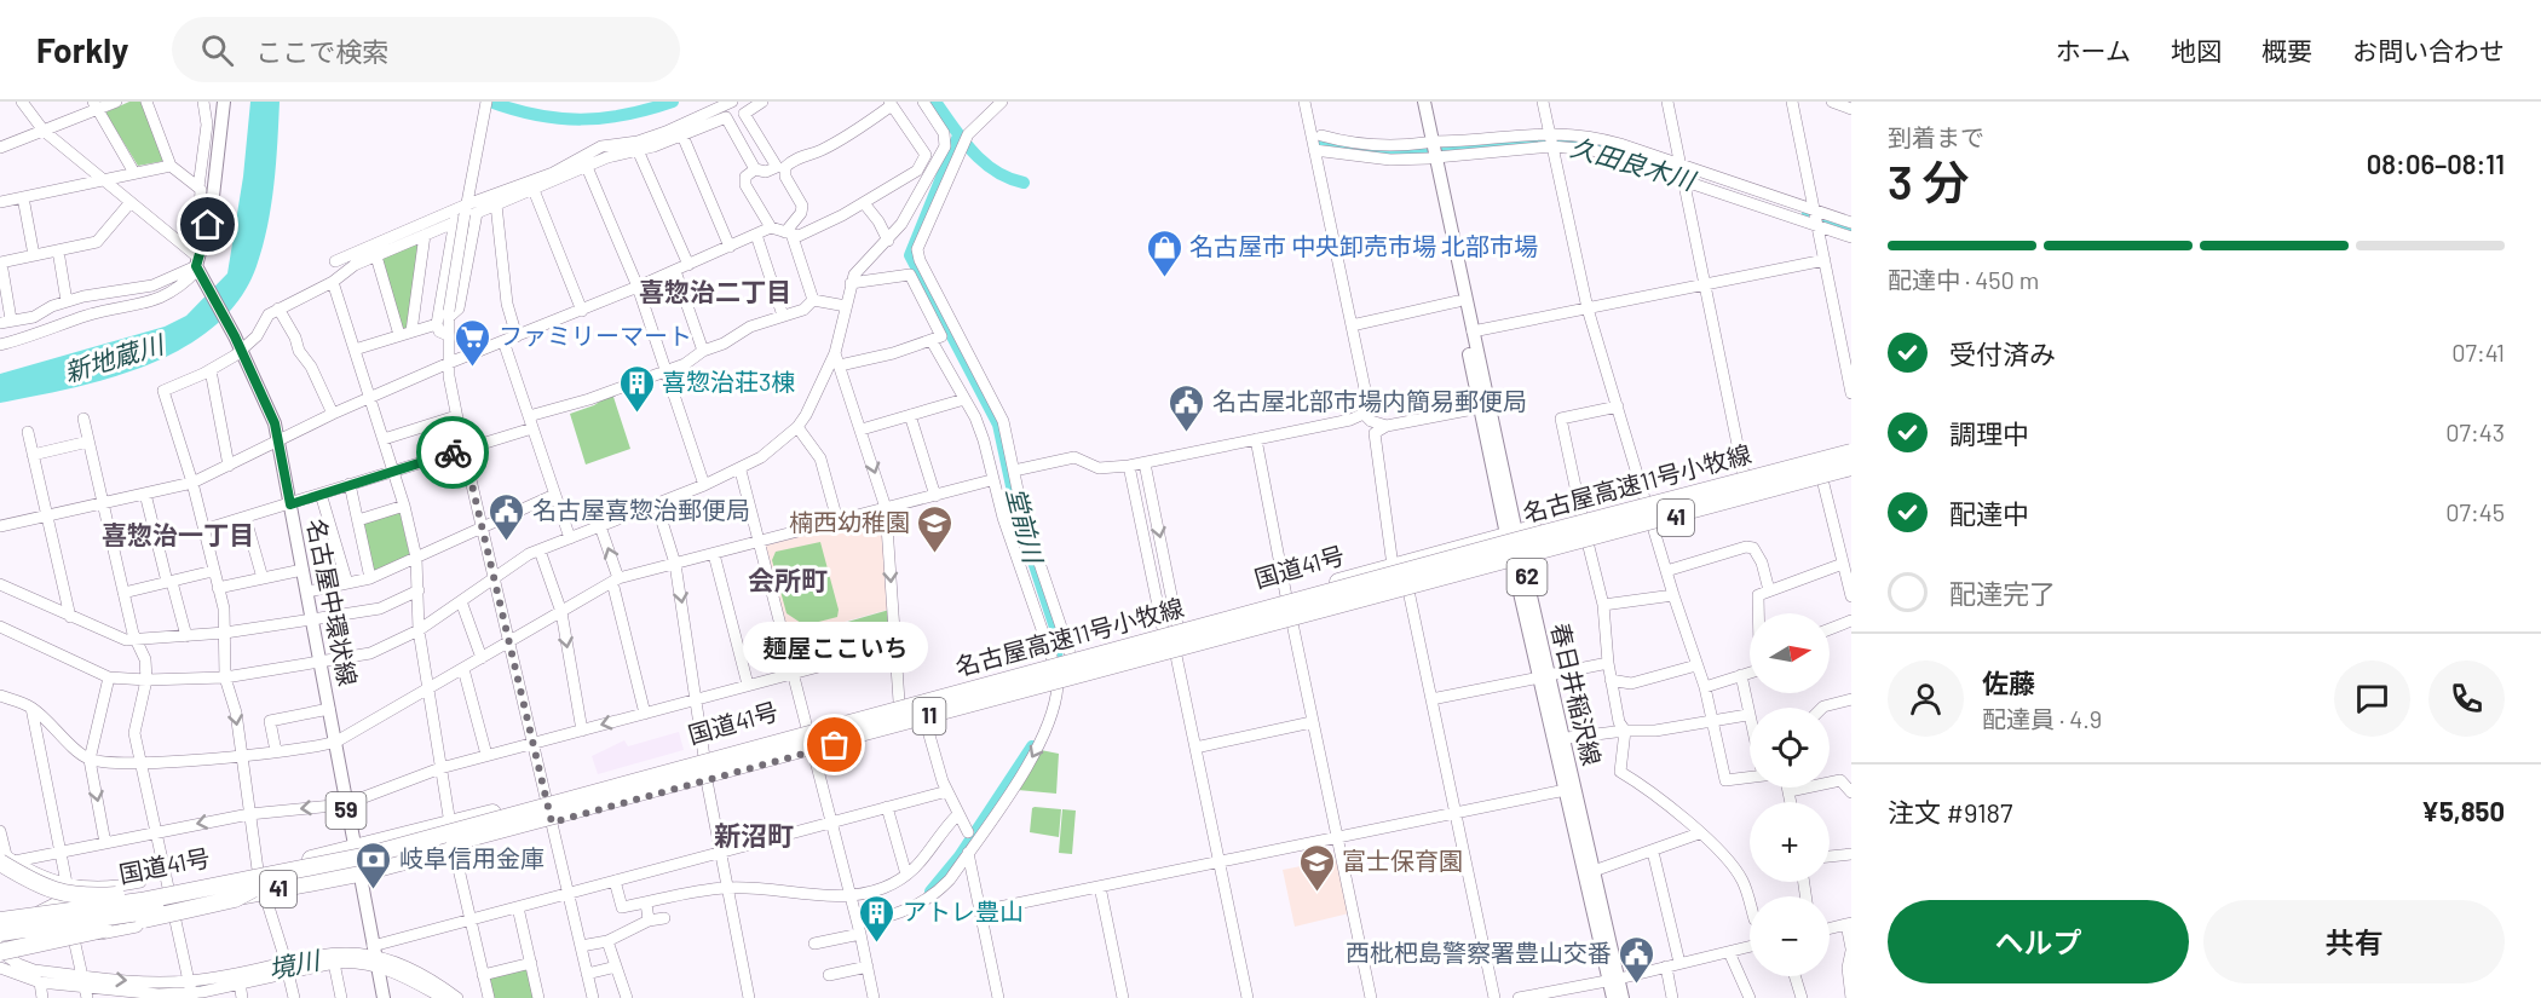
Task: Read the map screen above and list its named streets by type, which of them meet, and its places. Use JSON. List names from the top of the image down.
{
  "streets": {
    "highway": [
      "名古屋高速11号小牧線",
      "41",
      "国道41号",
      "11"
    ],
    "main road": [
      "62",
      "名古屋中環状線",
      "春日井稲沢線",
      "59"
    ]
  },
  "crossings": [
    ["名古屋高速11号小牧線", "国道41号"],
    ["国道41号", "名古屋中環状線"],
    ["国道41号", "春日井稲沢線"]
  ],
  "districts": [
    "喜惣治二丁目",
    "喜惣治一丁目",
    "会所町",
    "新沼町"
  ],
  "water": [
    "久田良木川",
    "新地蔵川",
    "堂前川",
    "境川"
  ],
  "places": {
    "shop": ["名古屋市 中央卸売市場 北部市場"],
    "supermarket": ["ファミリーマート"],
    "building": ["喜惣治荘3棟", "アトレ豊山"],
    "public building": ["名古屋北部市場内簡易郵便局", "名古屋喜惣治郵便局", "西枇杷島警察署豊山交番"],
    "school or university": ["楠西幼稚園", "富士保育園"],
    "other": ["麺屋ここいち"],
    "bank": ["岐阜信用金庫"]
  },
  "north": "right",
  "page": {
    "header": "Forkly",
    "search": "ここで検索",
    "nav": [
      "ホーム",
      "地図",
      "概要",
      "お問い合わせ"
    ],
    "heading": ["3 分", "到着まで", "08:06–08:11"],
    "panel": [
      "佐藤",
      "配達員 · 4.9",
      "注文 #9187",
      "¥5,850"
    ],
    "bar": "配達中 · 450 m",
    "list": [
      ["受付済み", "07:41"],
      ["調理中", "07:43"],
      ["配達中", "07:45"],
      "配達完了"
    ],
    "map_buttons": ["+", "−"],
    "bubble": "麺屋ここいち",
    "buttons": ["ヘルプ", "共有"]
  }
}
